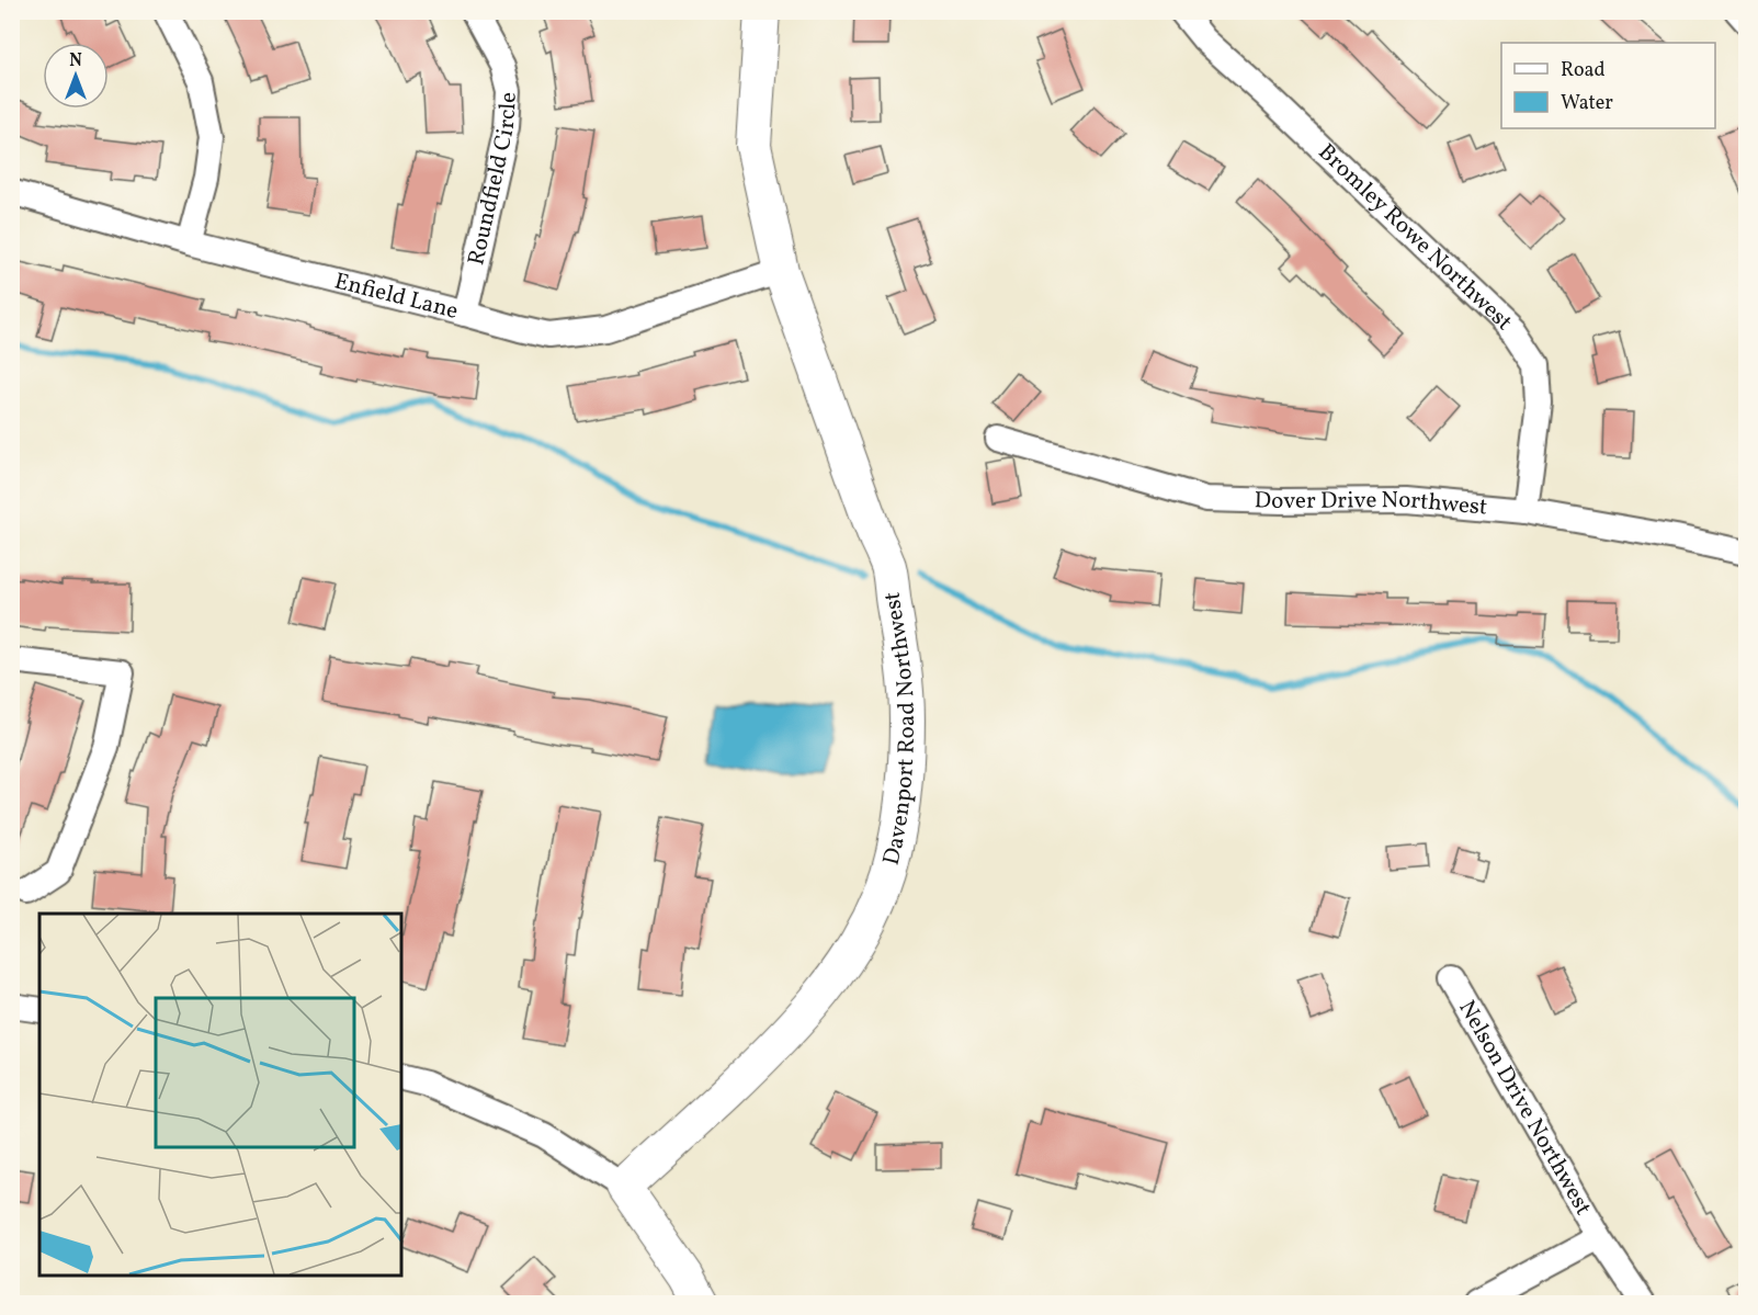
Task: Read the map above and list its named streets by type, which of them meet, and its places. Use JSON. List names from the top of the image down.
{
  "streets": {
    "street": [
      "Roundfield Circle",
      "Bromley Rowe Northwest",
      "Enfield Lane",
      "Dover Drive Northwest",
      "Davenport Road Northwest",
      "Nelson Drive Northwest"
    ]
  },
  "crossings": [
    ["Roundfield Circle", "Enfield Lane"],
    ["Bromley Rowe Northwest", "Dover Drive Northwest"],
    ["Enfield Lane", "Davenport Road Northwest"]
  ],
  "legend": ["Road", "Water"],
  "north": "top"
}
